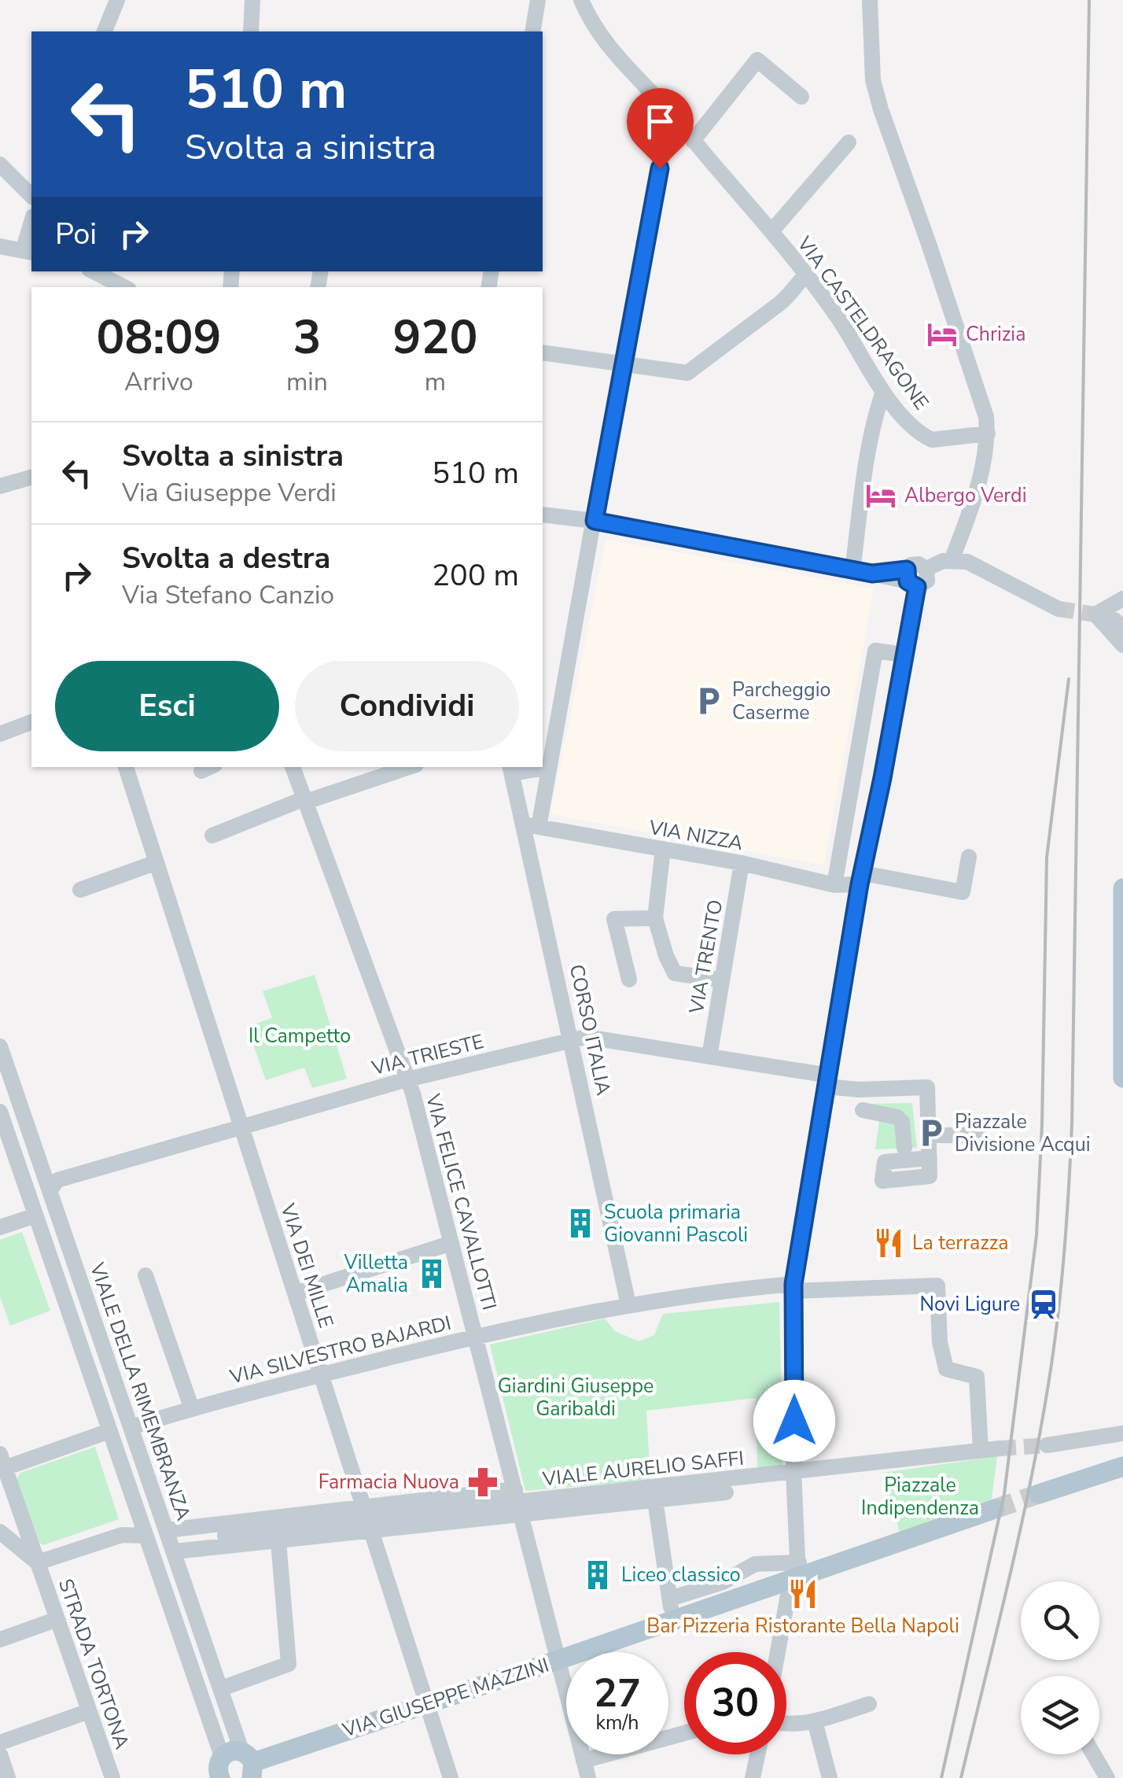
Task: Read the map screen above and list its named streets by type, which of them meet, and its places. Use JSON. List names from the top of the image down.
{
  "streets": {
    "main road": ["VIA GIUSEPPE MAZZINI"],
    "street": [
      "VIA CASTELDRAGONE",
      "VIA NIZZA",
      "VIA TRENTO",
      "CORSO ITALIA",
      "VIA TRIESTE",
      "VIA FELICE CAVALLOTTI",
      "VIA DEI MILLE",
      "VIA SILVESTRO BAJARDI",
      "VIALE DELLA RIMEMBRANZA",
      "VIALE AURELIO SAFFI",
      "STRADA TORTONA"
    ]
  },
  "crossings": [
    ["VIA NIZZA", "VIA TRENTO"],
    ["VIA NIZZA", "CORSO ITALIA"],
    ["VIA TRENTO", "VIA TRIESTE"],
    ["CORSO ITALIA", "VIA TRIESTE"],
    ["CORSO ITALIA", "VIA SILVESTRO BAJARDI"],
    ["VIA TRIESTE", "VIA FELICE CAVALLOTTI"],
    ["VIA TRIESTE", "VIA DEI MILLE"],
    ["VIA TRIESTE", "VIALE DELLA RIMEMBRANZA"],
    ["VIA FELICE CAVALLOTTI", "VIA SILVESTRO BAJARDI"],
    ["VIA FELICE CAVALLOTTI", "VIALE AURELIO SAFFI"],
    ["VIA FELICE CAVALLOTTI", "VIA GIUSEPPE MAZZINI"],
    ["VIA DEI MILLE", "VIA SILVESTRO BAJARDI"],
    ["VIA DEI MILLE", "VIALE AURELIO SAFFI"],
    ["VIA DEI MILLE", "VIA GIUSEPPE MAZZINI"],
    ["VIA SILVESTRO BAJARDI", "VIALE DELLA RIMEMBRANZA"],
    ["VIA SILVESTRO BAJARDI", "VIALE AURELIO SAFFI"],
    ["VIALE DELLA RIMEMBRANZA", "VIALE AURELIO SAFFI"],
    ["VIALE DELLA RIMEMBRANZA", "VIA GIUSEPPE MAZZINI"]
  ],
  "parks": ["Il Campetto", "Giardini Giuseppe Garibaldi", "Piazzale Indipendenza"],
  "places": {
    "hotel": ["Chrizia", "Albergo Verdi"],
    "parking": ["Parcheggio Caserme", "Piazzale Divisione Acqui"],
    "building": ["Scuola primaria Giovanni Pascoli", "Villetta Amalia", "Liceo classico"],
    "restaurant": ["La terrazza", "Bar Pizzeria Ristorante Bella Napoli"],
    "station": ["Novi Ligure"],
    "pharmacy": ["Farmacia Nuova"]
  },
  "page": {
    "turn": ["510 m", "Svolta a sinistra"],
    "then": "Poi",
    "eta": [
      "08:09",
      "Arrivo",
      "3",
      "min",
      "920",
      "m"
    ],
    "list": [
      {
        "name": "Svolta a sinistra",
        "note": "Via Giuseppe Verdi",
        "value": "510 m"
      },
      {
        "name": "Svolta a destra",
        "note": "Via Stefano Canzio",
        "value": "200 m"
      }
    ],
    "buttons": ["Esci", "Condividi"],
    "speed": "27 km/h",
    "limit": "30"
  }
}
